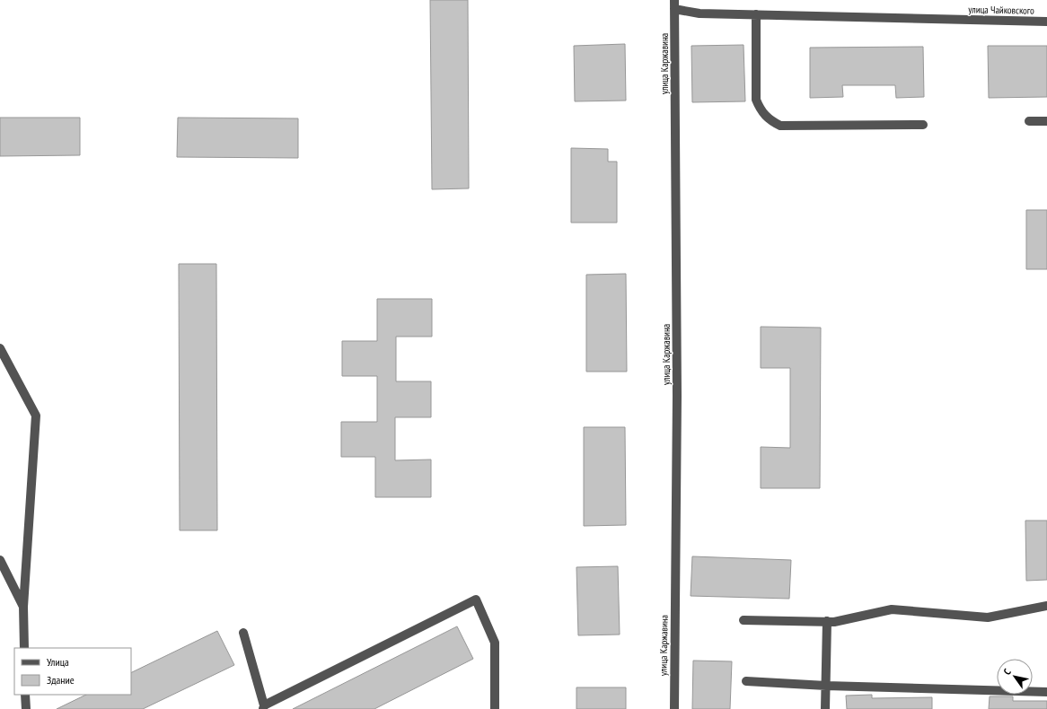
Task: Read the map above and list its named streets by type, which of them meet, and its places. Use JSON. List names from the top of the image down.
{
  "streets": {
    "street": ["улица Чайковского", "улица Каржавина"]
  },
  "crossings": [
    ["улица Чайковского", "улица Каржавина"]
  ],
  "legend": ["Улица", "Здание"],
  "north": "top left"
}
